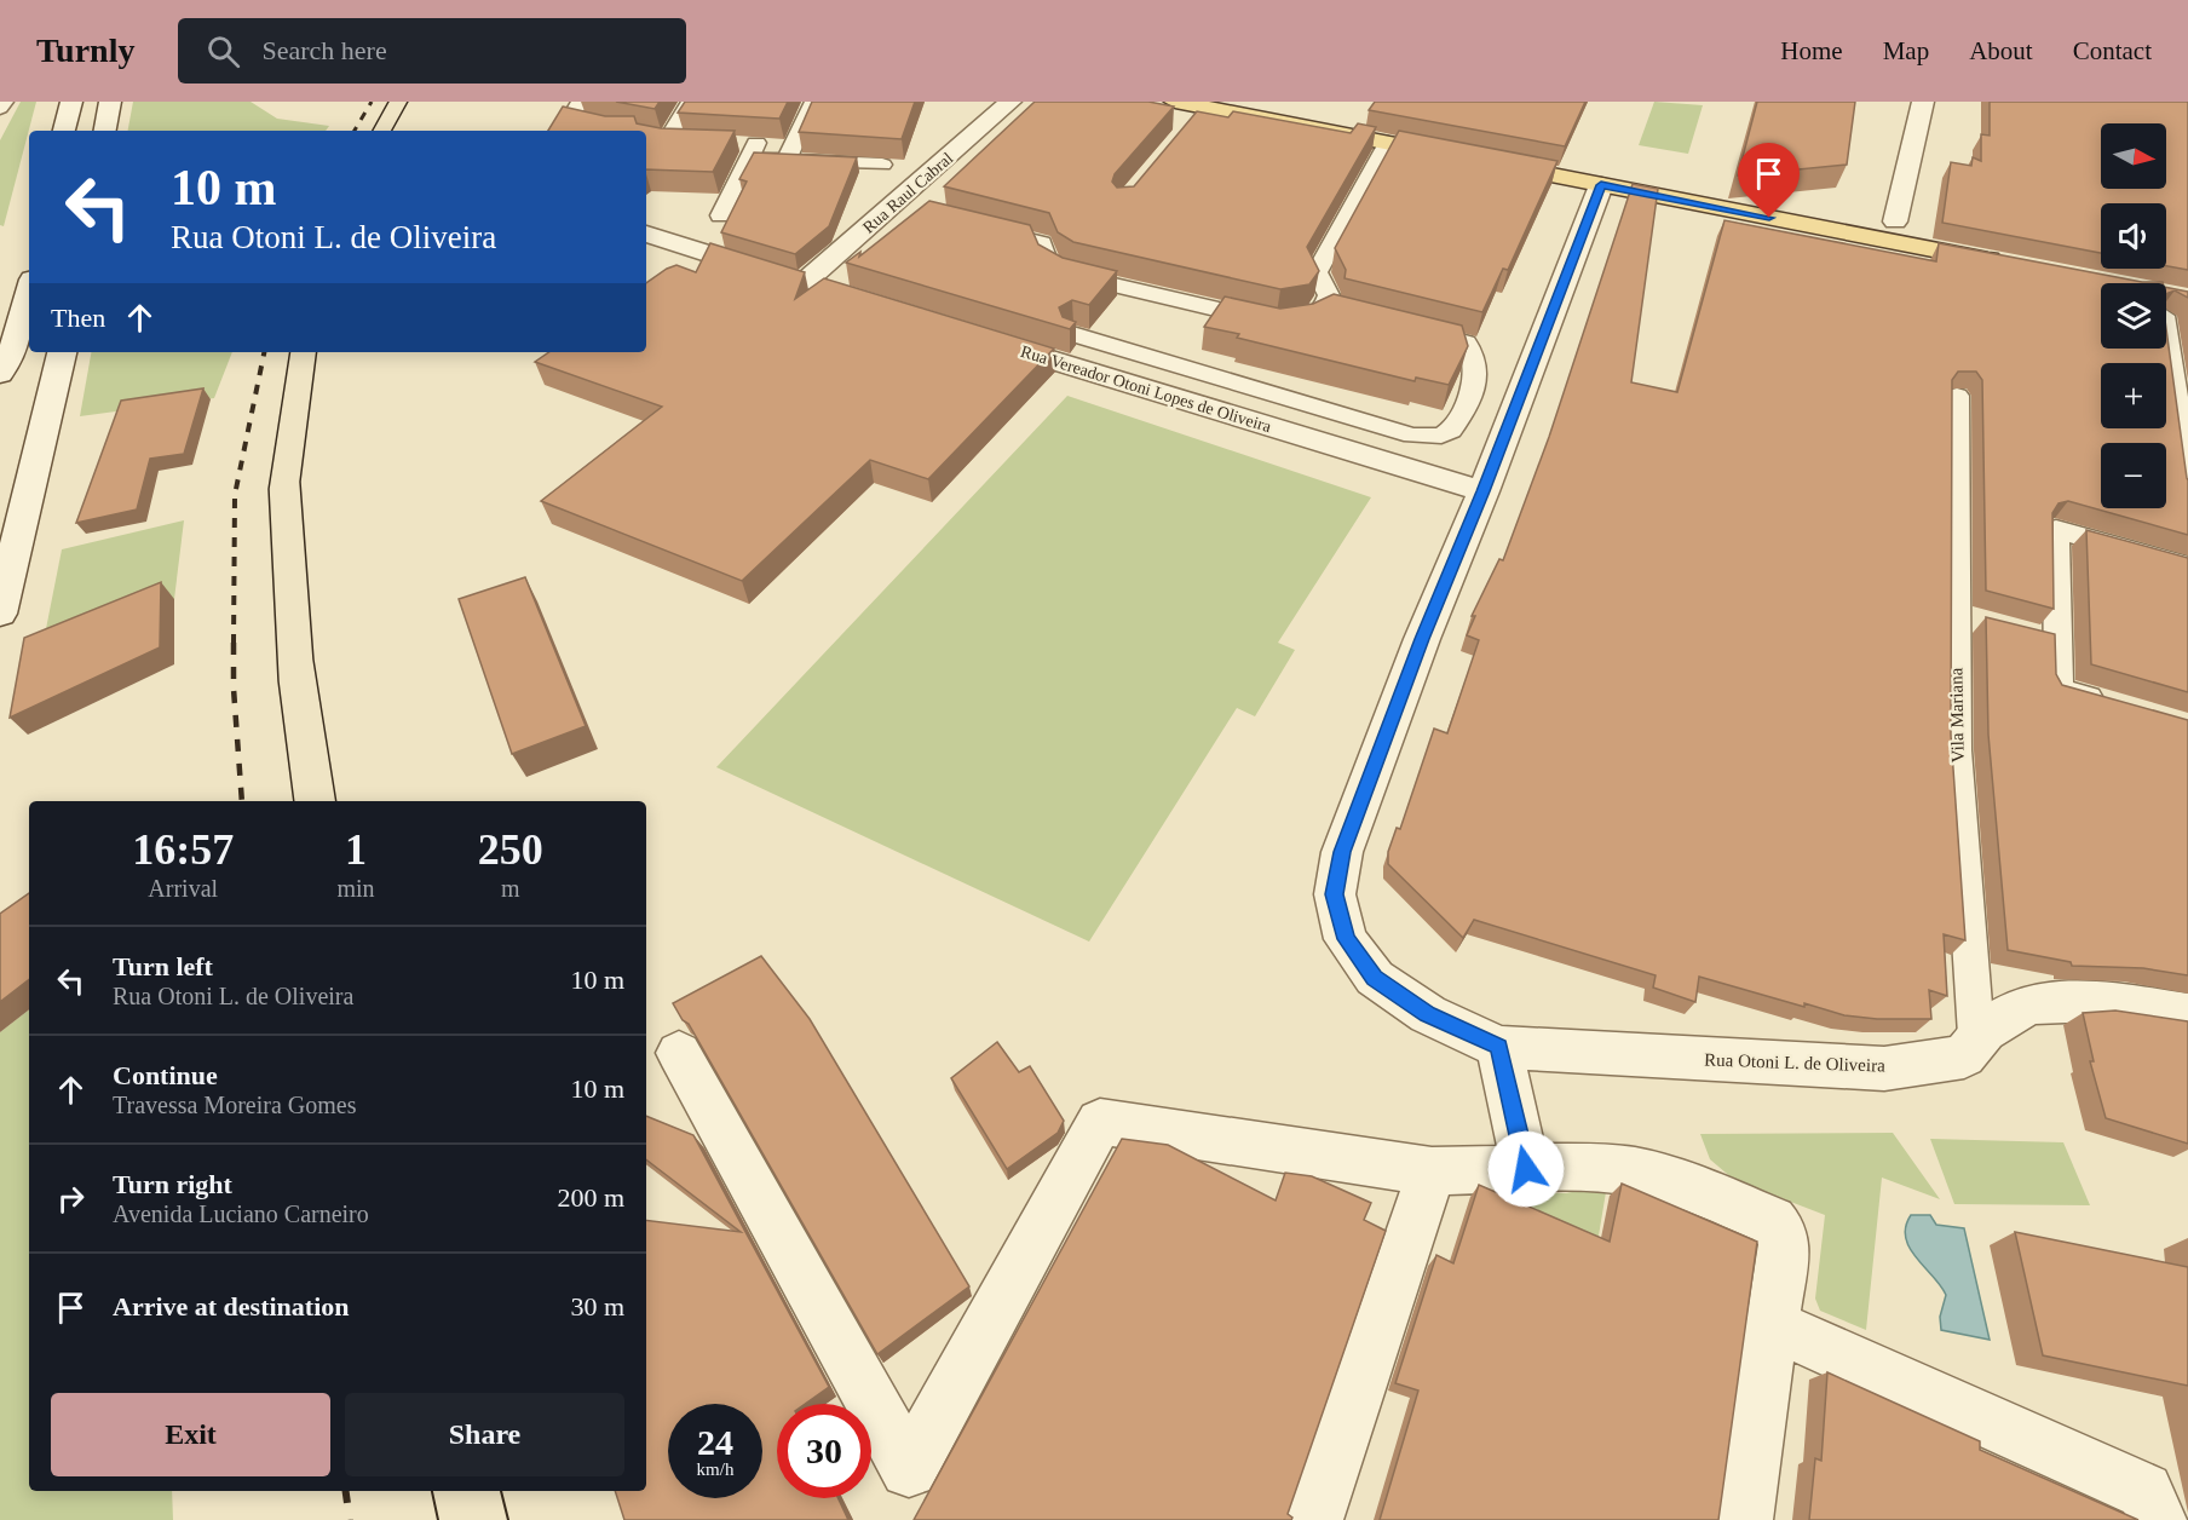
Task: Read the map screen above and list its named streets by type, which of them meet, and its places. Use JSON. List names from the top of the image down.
{
  "streets": {
    "street": ["Rua Raul Cabral", "Rua Vereador Otoni Lopes de Oliveira", "Rua Otoni L. de Oliveira"],
    "lane": ["Vila Mariana"]
  },
  "crossings": [
    ["Rua Vereador Otoni Lopes de Oliveira", "Rua Otoni L. de Oliveira"],
    ["Vila Mariana", "Rua Otoni L. de Oliveira"]
  ],
  "north": "right",
  "page": {
    "header": "Turnly",
    "search": "Search here",
    "nav": [
      "Home",
      "Map",
      "About",
      "Contact"
    ],
    "map_buttons": ["+", "−"],
    "turn": ["10 m", "Rua Otoni L. de Oliveira"],
    "then": "Then",
    "eta": [
      "16:57",
      "Arrival",
      "1",
      "min",
      "250",
      "m"
    ],
    "list": [
      {
        "name": "Turn left",
        "note": "Rua Otoni L. de Oliveira",
        "value": "10 m"
      },
      {
        "name": "Continue",
        "note": "Travessa Moreira Gomes",
        "value": "10 m"
      },
      {
        "name": "Turn right",
        "note": "Avenida Luciano Carneiro",
        "value": "200 m"
      },
      {
        "name": "Arrive at destination",
        "value": "30 m"
      }
    ],
    "buttons": ["Exit", "Share"],
    "speed": "24 km/h",
    "limit": "30"
  }
}
